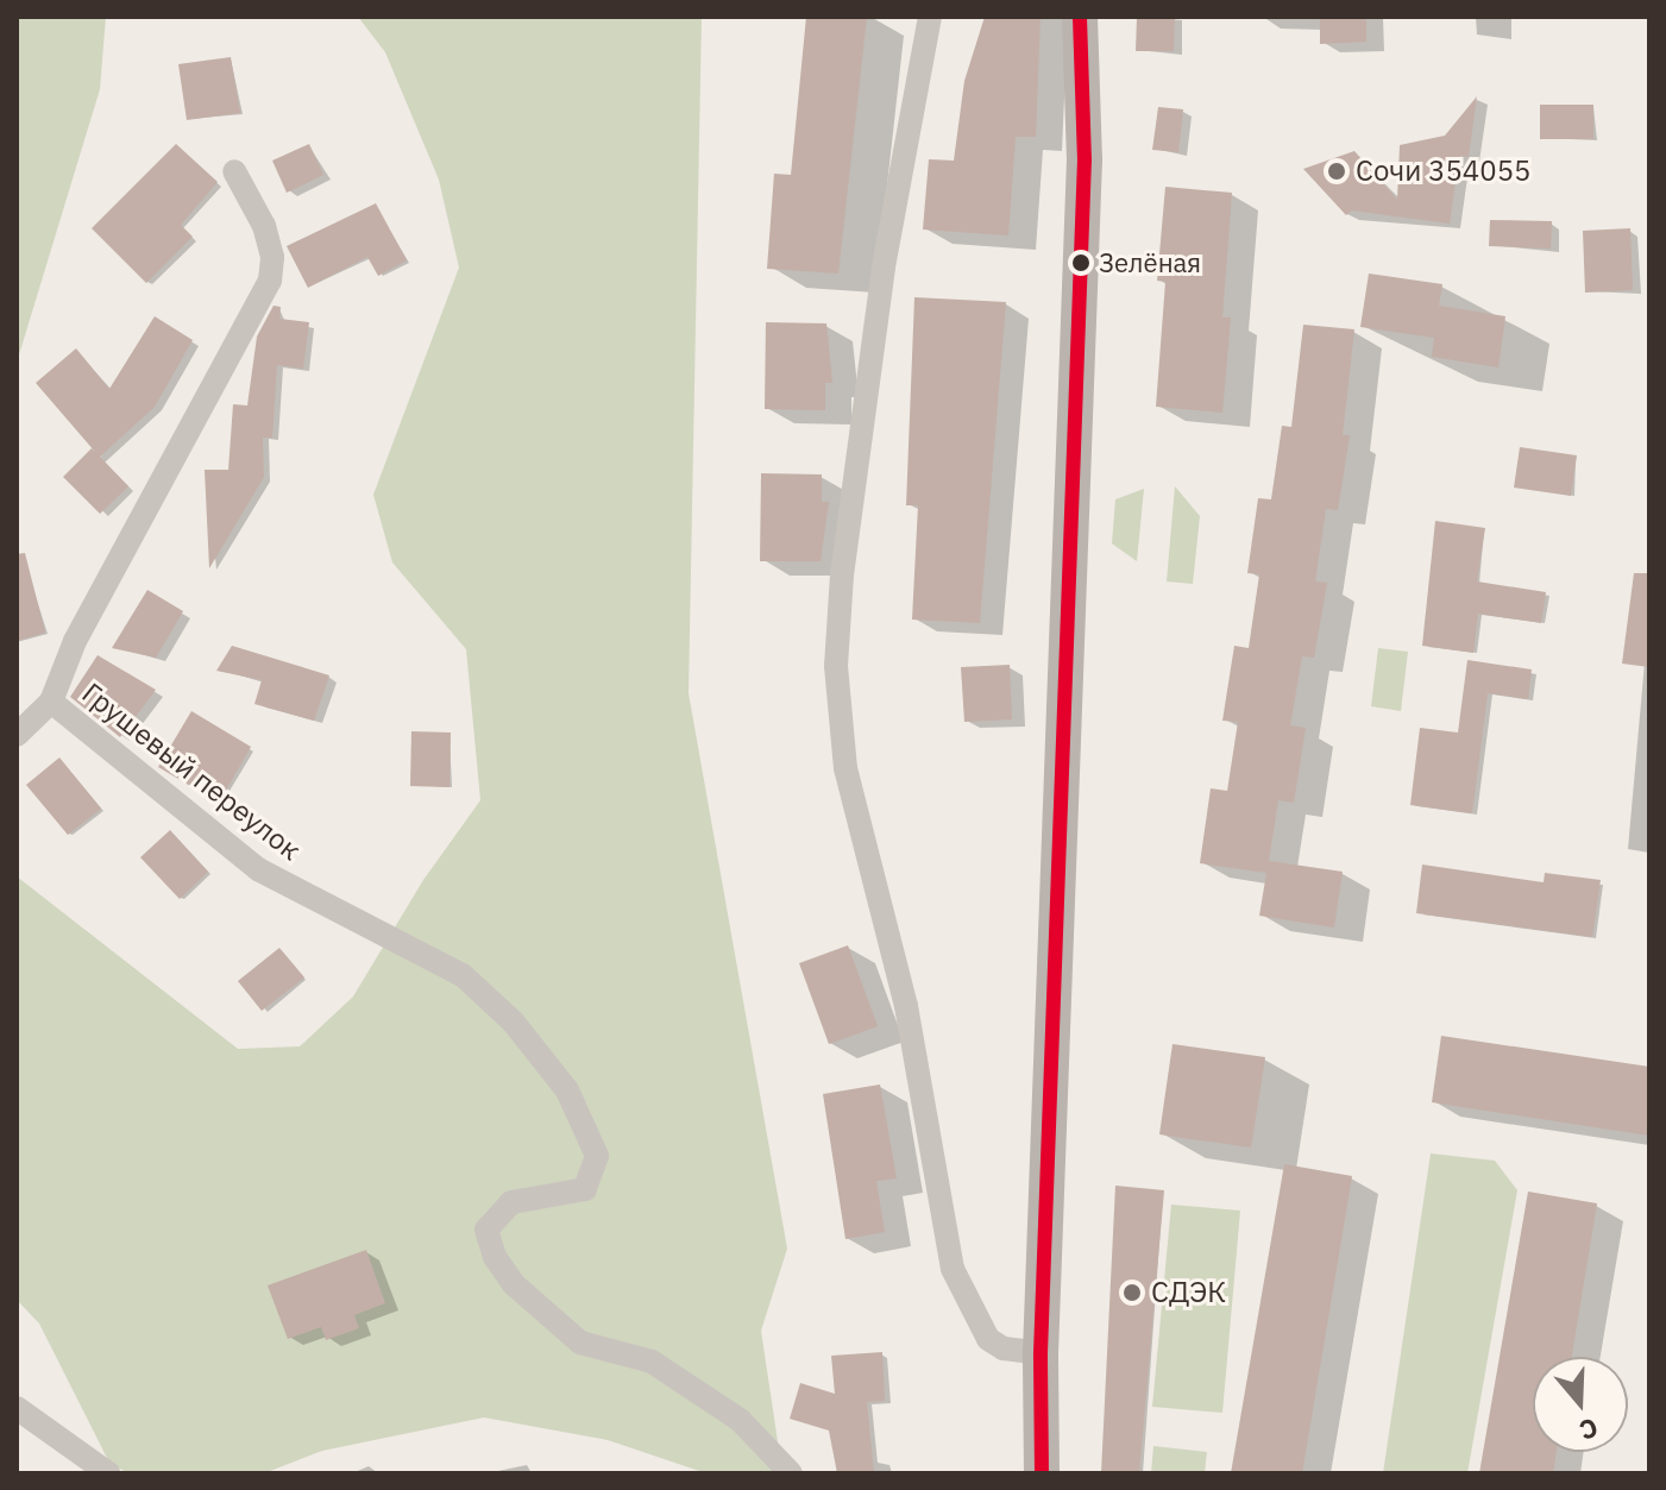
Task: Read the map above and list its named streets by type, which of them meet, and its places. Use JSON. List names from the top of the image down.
{
  "streets": {
    "street": ["Грушевый переулок"]
  },
  "places": ["Сочи 354055", "Зелёная", "СДЭК"],
  "north": "bottom"
}
